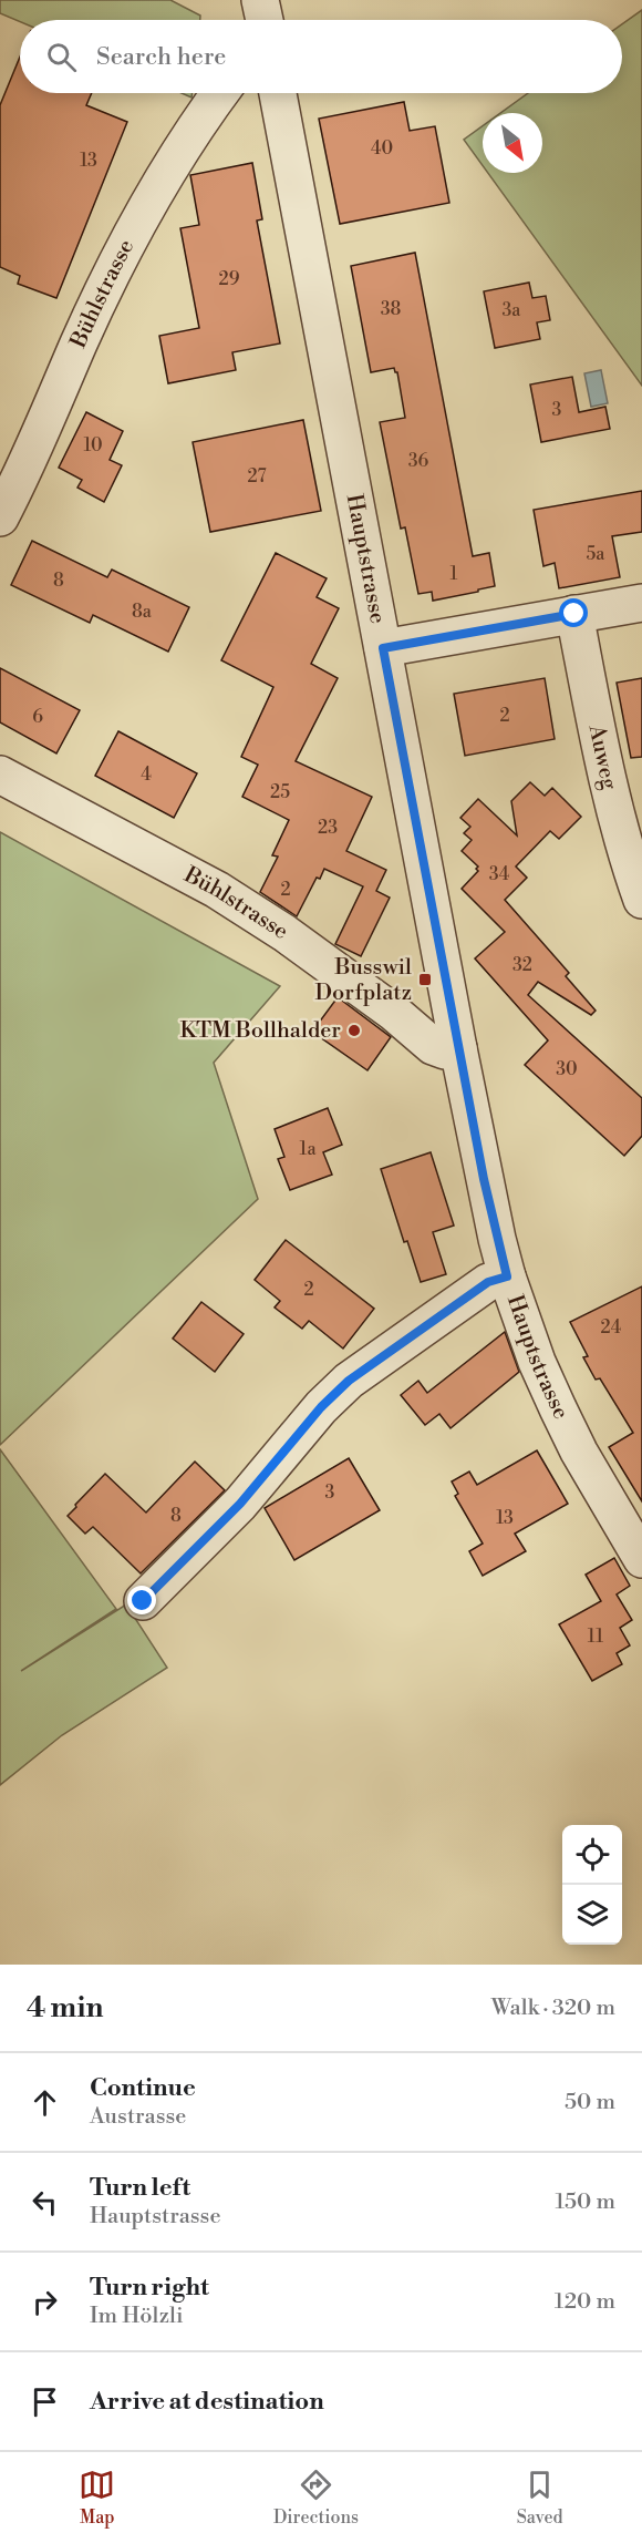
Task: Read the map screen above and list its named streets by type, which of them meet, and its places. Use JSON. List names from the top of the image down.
{
  "streets": {
    "street": ["Bühlstrasse", "Hauptstrasse", "Auweg"]
  },
  "crossings": [
    ["Bühlstrasse", "Hauptstrasse"]
  ],
  "places": {
    "transit": ["Busswil Dorfplatz"],
    "other": ["KTM Bollhalder"]
  },
  "house_numbers": [
    "40",
    "13",
    "29",
    "38",
    "3a",
    "3",
    "10",
    "36",
    "27",
    "5a",
    "1",
    "8",
    "8a",
    "2",
    "6",
    "4",
    "25",
    "23",
    "34",
    "2",
    "32",
    "30",
    "1a",
    "2",
    "24",
    "3",
    "8",
    "13",
    "11"
  ],
  "north": "bottom right",
  "page": {
    "search": "Search here",
    "heading": ["4 min", "Walk · 320 m"],
    "list": [
      ["Continue", "Austrasse", "50 m"],
      ["Turn left", "Hauptstrasse", "150 m"],
      ["Turn right", "Im Hölzli", "120 m"],
      "Arrive at destination"
    ],
    "nav": ["Map", "Directions", "Saved"]
  }
}
